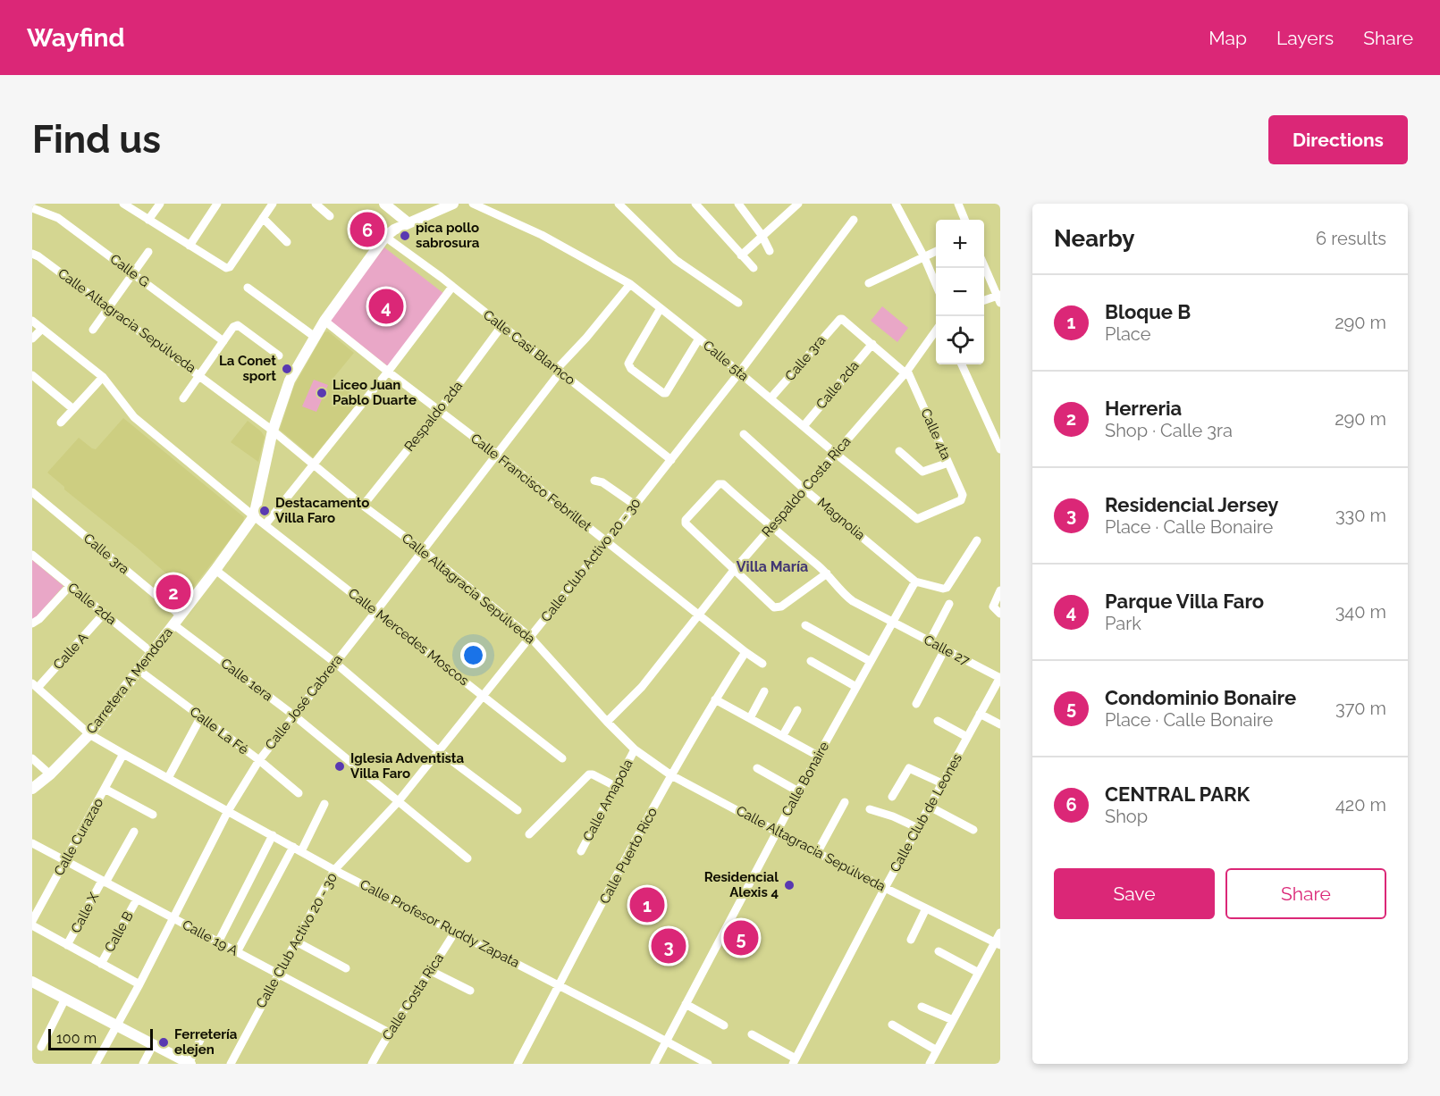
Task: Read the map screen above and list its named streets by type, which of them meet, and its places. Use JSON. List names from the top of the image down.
{
  "streets": {
    "street": [
      "Calle G",
      "Calle Altagracia Sepúlveda",
      "Calle Casi Blamco",
      "Calle 3ra",
      "Calle 5ta",
      "Calle 2da",
      "Respaldo 2da",
      "Calle 4ta",
      "Calle Francisco Febrillet",
      "Respaldo Costa Rica",
      "Magnolia",
      "Calle Club Activo 20 - 30",
      "Calle Mercedes Moscos",
      "Calle 27",
      "Calle A",
      "Calle 1era",
      "Carretera A Mendoza",
      "Calle José Cabrera",
      "Calle La Fé",
      "Calle Bonaire",
      "Calle Amapola",
      "Calle Club de Leones",
      "Calle Curazao",
      "Calle Puerto Rico",
      "Calle X",
      "Calle Profesor Ruddy Zapata",
      "Calle B",
      "Calle 19 A",
      "Calle Costa Rica"
    ]
  },
  "crossings": [
    ["Calle Altagracia Sepúlveda", "Respaldo 2da"],
    ["Calle Altagracia Sepúlveda", "Respaldo Costa Rica"],
    ["Calle Altagracia Sepúlveda", "Calle Club Activo 20 - 30"],
    ["Calle Altagracia Sepúlveda", "Carretera A Mendoza"],
    ["Calle Altagracia Sepúlveda", "Calle José Cabrera"],
    ["Calle Altagracia Sepúlveda", "Calle Bonaire"],
    ["Calle Altagracia Sepúlveda", "Calle Amapola"],
    ["Calle Altagracia Sepúlveda", "Calle Club de Leones"],
    ["Calle Altagracia Sepúlveda", "Calle Puerto Rico"],
    ["Calle Casi Blamco", "Respaldo 2da"],
    ["Calle Casi Blamco", "Calle Club Activo 20 - 30"],
    ["Calle Casi Blamco", "Carretera A Mendoza"],
    ["Calle Casi Blamco", "Calle José Cabrera"],
    ["Calle 3ra", "Calle 5ta"],
    ["Calle 3ra", "Calle 2da"],
    ["Calle 3ra", "Carretera A Mendoza"],
    ["Calle 5ta", "Calle 2da"],
    ["Calle 5ta", "Calle 4ta"],
    ["Calle 5ta", "Respaldo Costa Rica"],
    ["Calle 5ta", "Calle Club Activo 20 - 30"],
    ["Calle 5ta", "Calle José Cabrera"],
    ["Calle 2da", "Calle A"],
    ["Calle 2da", "Carretera A Mendoza"],
    ["Respaldo 2da", "Calle Francisco Febrillet"],
    ["Calle 4ta", "Respaldo Costa Rica"],
    ["Calle Francisco Febrillet", "Respaldo Costa Rica"],
    ["Calle Francisco Febrillet", "Calle Club Activo 20 - 30"],
    ["Calle Francisco Febrillet", "Carretera A Mendoza"],
    ["Calle Francisco Febrillet", "Calle José Cabrera"],
    ["Calle Francisco Febrillet", "Calle Puerto Rico"],
    ["Respaldo Costa Rica", "Magnolia"],
    ["Respaldo Costa Rica", "Calle 27"],
    ["Magnolia", "Calle Bonaire"],
    ["Calle Club Activo 20 - 30", "Calle Mercedes Moscos"],
    ["Calle Club Activo 20 - 30", "Calle 1era"],
    ["Calle Club Activo 20 - 30", "Calle Profesor Ruddy Zapata"],
    ["Calle Club Activo 20 - 30", "Calle 19 A"],
    ["Calle Mercedes Moscos", "Carretera A Mendoza"],
    ["Calle Mercedes Moscos", "Calle José Cabrera"],
    ["Calle 27", "Calle Bonaire"],
    ["Calle 27", "Calle Club de Leones"],
    ["Calle 1era", "Carretera A Mendoza"],
    ["Calle 1era", "Calle José Cabrera"],
    ["Carretera A Mendoza", "Calle La Fé"],
    ["Carretera A Mendoza", "Calle Profesor Ruddy Zapata"],
    ["Calle José Cabrera", "Calle La Fé"],
    ["Calle José Cabrera", "Calle Profesor Ruddy Zapata"],
    ["Calle José Cabrera", "Calle 19 A"],
    ["Calle Bonaire", "Calle Profesor Ruddy Zapata"],
    ["Calle Curazao", "Calle Profesor Ruddy Zapata"],
    ["Calle Curazao", "Calle 19 A"],
    ["Calle Puerto Rico", "Calle Profesor Ruddy Zapata"],
    ["Calle X", "Calle 19 A"],
    ["Calle Profesor Ruddy Zapata", "Calle Costa Rica"],
    ["Calle B", "Calle 19 A"],
    ["Calle 19 A", "Calle Costa Rica"]
  ],
  "districts": ["Villa María"],
  "places": [
    "pica pollo sabrosura",
    "La Conet sport",
    "Liceo Juan Pablo Duarte",
    "Destacamento Villa Faro",
    "Iglesia Adventista Villa Faro",
    "Residencial Alexis 4",
    "Ferretería elejen"
  ],
  "scale_bar": "100 m",
  "page": {
    "header": "Wayfind",
    "nav": ["Map", "Layers", "Share"],
    "buttons": [
      "Directions",
      ["Save", "Share"]
    ],
    "title": "Find us",
    "heading": ["Nearby", "6 results"],
    "pins": [
      "6",
      "4",
      "2",
      "1",
      "5",
      "3"
    ],
    "map_buttons": ["+", "−"],
    "list": [
      {
        "mark": "1",
        "name": "Bloque B",
        "note": "Place",
        "value": "290 m"
      },
      {
        "mark": "2",
        "name": "Herreria",
        "note": "Shop · Calle 3ra",
        "value": "290 m"
      },
      {
        "mark": "3",
        "name": "Residencial Jersey",
        "note": "Place · Calle Bonaire",
        "value": "330 m"
      },
      {
        "mark": "4",
        "name": "Parque Villa Faro",
        "note": "Park",
        "value": "340 m"
      },
      {
        "mark": "5",
        "name": "Condominio Bonaire",
        "note": "Place · Calle Bonaire",
        "value": "370 m"
      },
      {
        "mark": "6",
        "name": "CENTRAL PARK",
        "note": "Shop",
        "value": "420 m"
      }
    ],
    "scale": "100 m"
  }
}
